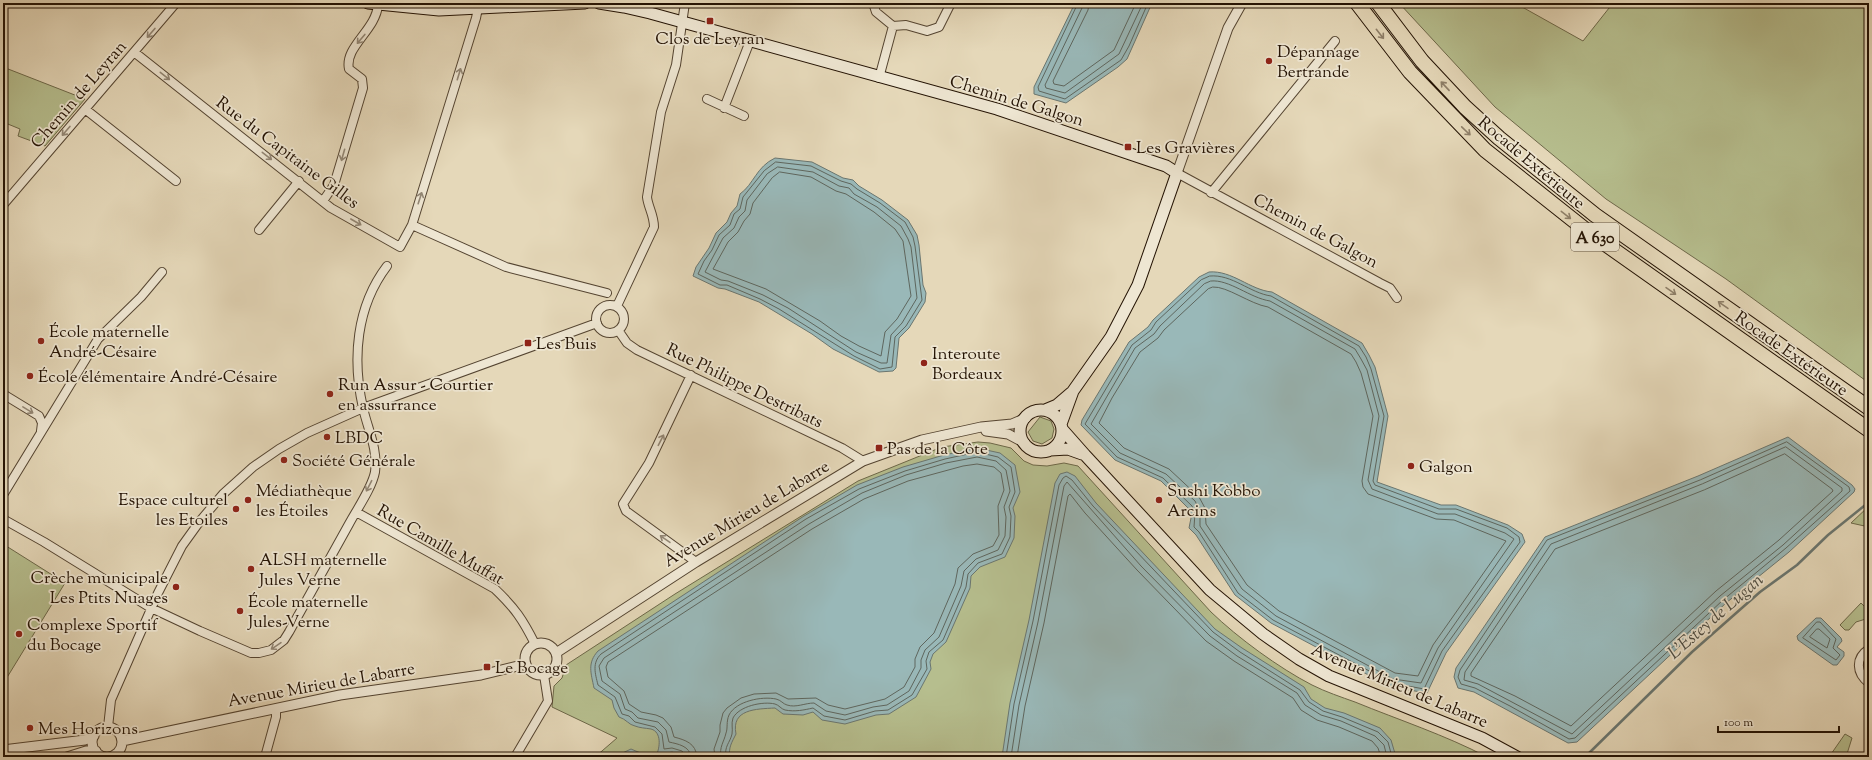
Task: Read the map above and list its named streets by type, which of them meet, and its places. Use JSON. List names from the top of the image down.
{
  "streets": {
    "highway": ["Rocade Extérieure", "A 630"],
    "main road": ["Chemin de Galgon", "Avenue Mirieu de Labarre"],
    "street": [
      "Chemin de Leyran",
      "Rue du Capitaine Gilles",
      "Rue Philippe Destribats",
      "Rue Camille Muffat"
    ]
  },
  "crossings": [
    ["Chemin de Leyran", "Rue du Capitaine Gilles"],
    ["Rue Philippe Destribats", "Avenue Mirieu de Labarre"],
    ["Avenue Mirieu de Labarre", "Rue Camille Muffat"]
  ],
  "one_way": ["Chemin de Leyran"],
  "water": ["L'Estey de Lugan"],
  "places": {
    "transit": [
      "Clos de Leyran",
      "Les Gravières",
      "Les Buis",
      "Pas de la Côte",
      "Le Bocage"
    ],
    "other": [
      "Dépannage Bertrande",
      "École maternelle André-Césaire",
      "Interoute Bordeaux",
      "École élémentaire André-Césaire",
      "Run Assur - Courtier en assurrance",
      "LBDC",
      "Société Générale",
      "Galgon",
      "Médiathèque les Étoiles",
      "Sushi Kòbbo Arcins",
      "Espace culturel les Etoiles",
      "ALSH maternelle Jules Verne",
      "Crèche municipale Les Ptits Nuages",
      "École maternelle Jules-Verne",
      "Complexe Sportif du Bocage",
      "Mes Horizons"
    ]
  },
  "scale_bar": "100 m"
}
